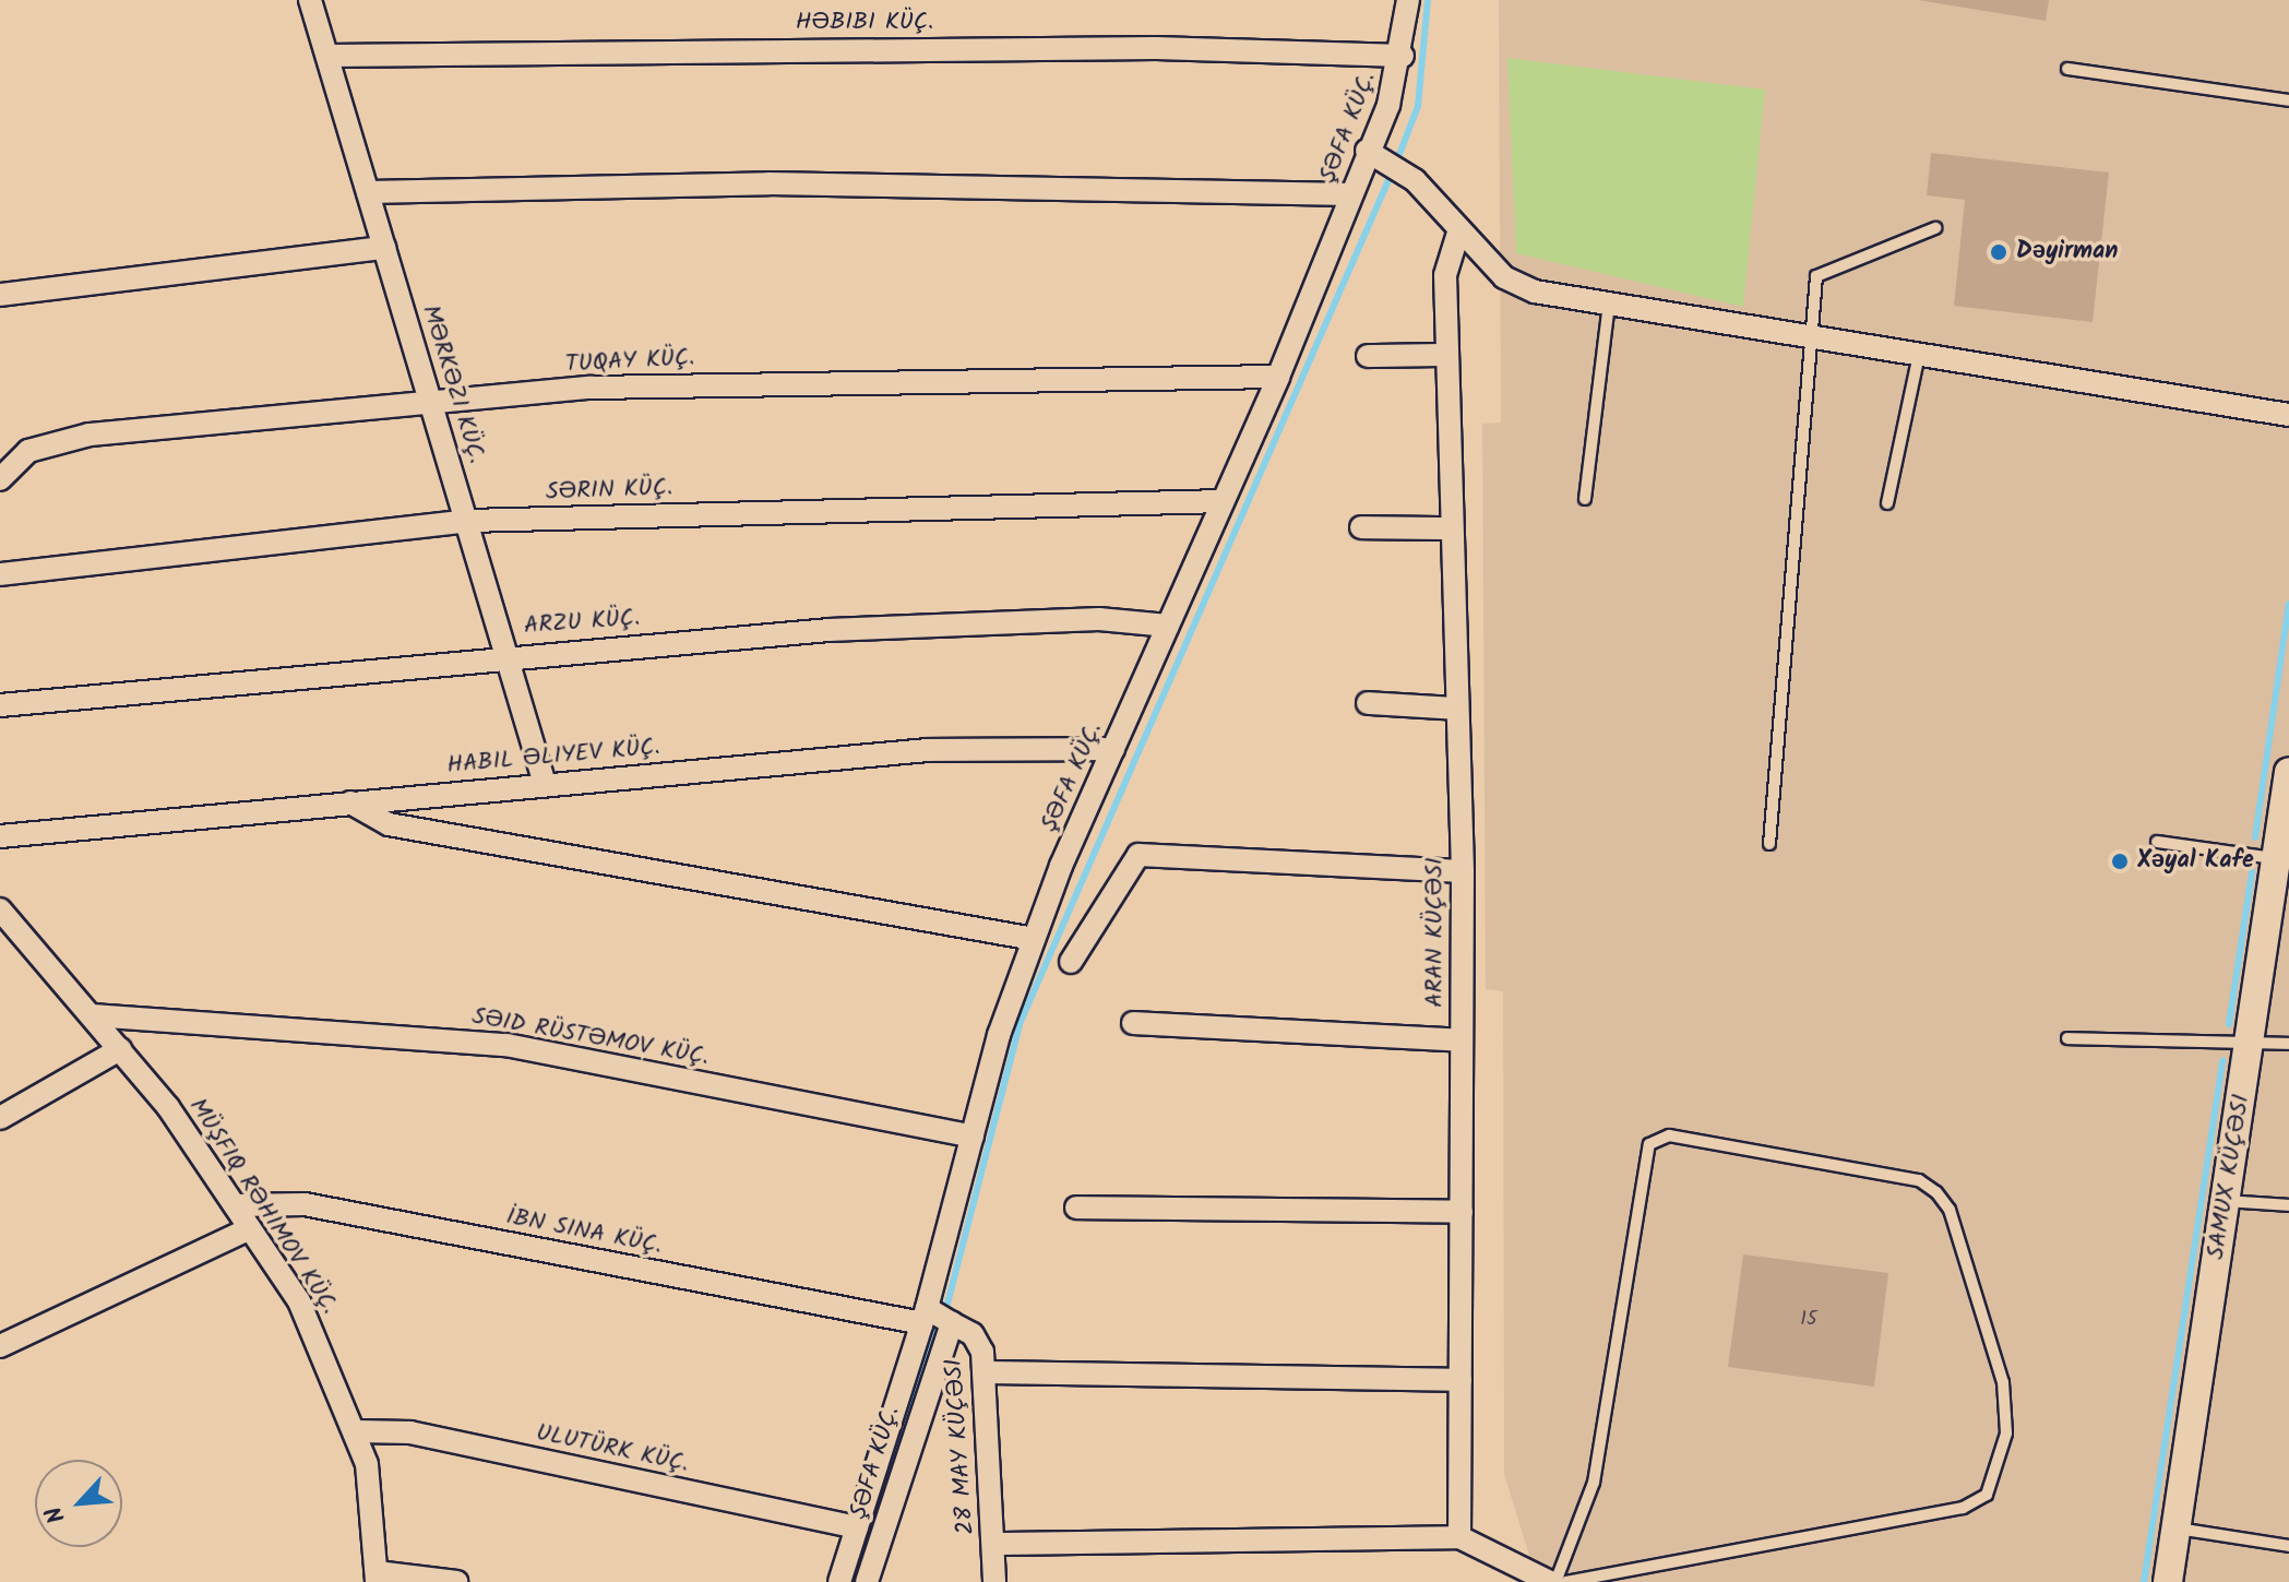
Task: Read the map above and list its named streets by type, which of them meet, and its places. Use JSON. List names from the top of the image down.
{
  "streets": {
    "main road": ["SAMUX KÜÇƏSI"],
    "street": [
      "HƏBIBI KÜÇ.",
      "ŞƏFA KÜÇ.",
      "TUQAY KÜÇ.",
      "MƏRKƏZI KÜÇ.",
      "SƏRIN KÜÇ.",
      "ARZU KÜÇ.",
      "HABIL ƏLIYEV KÜÇ.",
      "ARAN KÜÇƏSI",
      "SƏID RÜSTƏMOV KÜÇ.",
      "MÜŞFIQ RƏHIMOV KÜÇ.",
      "İBN SINA KÜÇ.",
      "28 MAY KÜÇƏSI",
      "ULUTÜRK KÜÇ."
    ]
  },
  "crossings": [
    ["HƏBIBI KÜÇ.", "ŞƏFA KÜÇ."],
    ["HƏBIBI KÜÇ.", "MƏRKƏZI KÜÇ."],
    ["ŞƏFA KÜÇ.", "TUQAY KÜÇ."],
    ["ŞƏFA KÜÇ.", "SƏRIN KÜÇ."],
    ["ŞƏFA KÜÇ.", "ARZU KÜÇ."],
    ["ŞƏFA KÜÇ.", "HABIL ƏLIYEV KÜÇ."],
    ["ŞƏFA KÜÇ.", "SƏID RÜSTƏMOV KÜÇ."],
    ["ŞƏFA KÜÇ.", "İBN SINA KÜÇ."],
    ["ŞƏFA KÜÇ.", "28 MAY KÜÇƏSI"],
    ["ŞƏFA KÜÇ.", "ULUTÜRK KÜÇ."],
    ["TUQAY KÜÇ.", "MƏRKƏZI KÜÇ."],
    ["MƏRKƏZI KÜÇ.", "SƏRIN KÜÇ."],
    ["MƏRKƏZI KÜÇ.", "ARZU KÜÇ."],
    ["MƏRKƏZI KÜÇ.", "HABIL ƏLIYEV KÜÇ."],
    ["SƏID RÜSTƏMOV KÜÇ.", "MÜŞFIQ RƏHIMOV KÜÇ."],
    ["MÜŞFIQ RƏHIMOV KÜÇ.", "İBN SINA KÜÇ."],
    ["MÜŞFIQ RƏHIMOV KÜÇ.", "ULUTÜRK KÜÇ."]
  ],
  "places": ["Dəyirman", "Xəyal Kafe"],
  "house_numbers": ["15"],
  "north": "bottom left"
}
